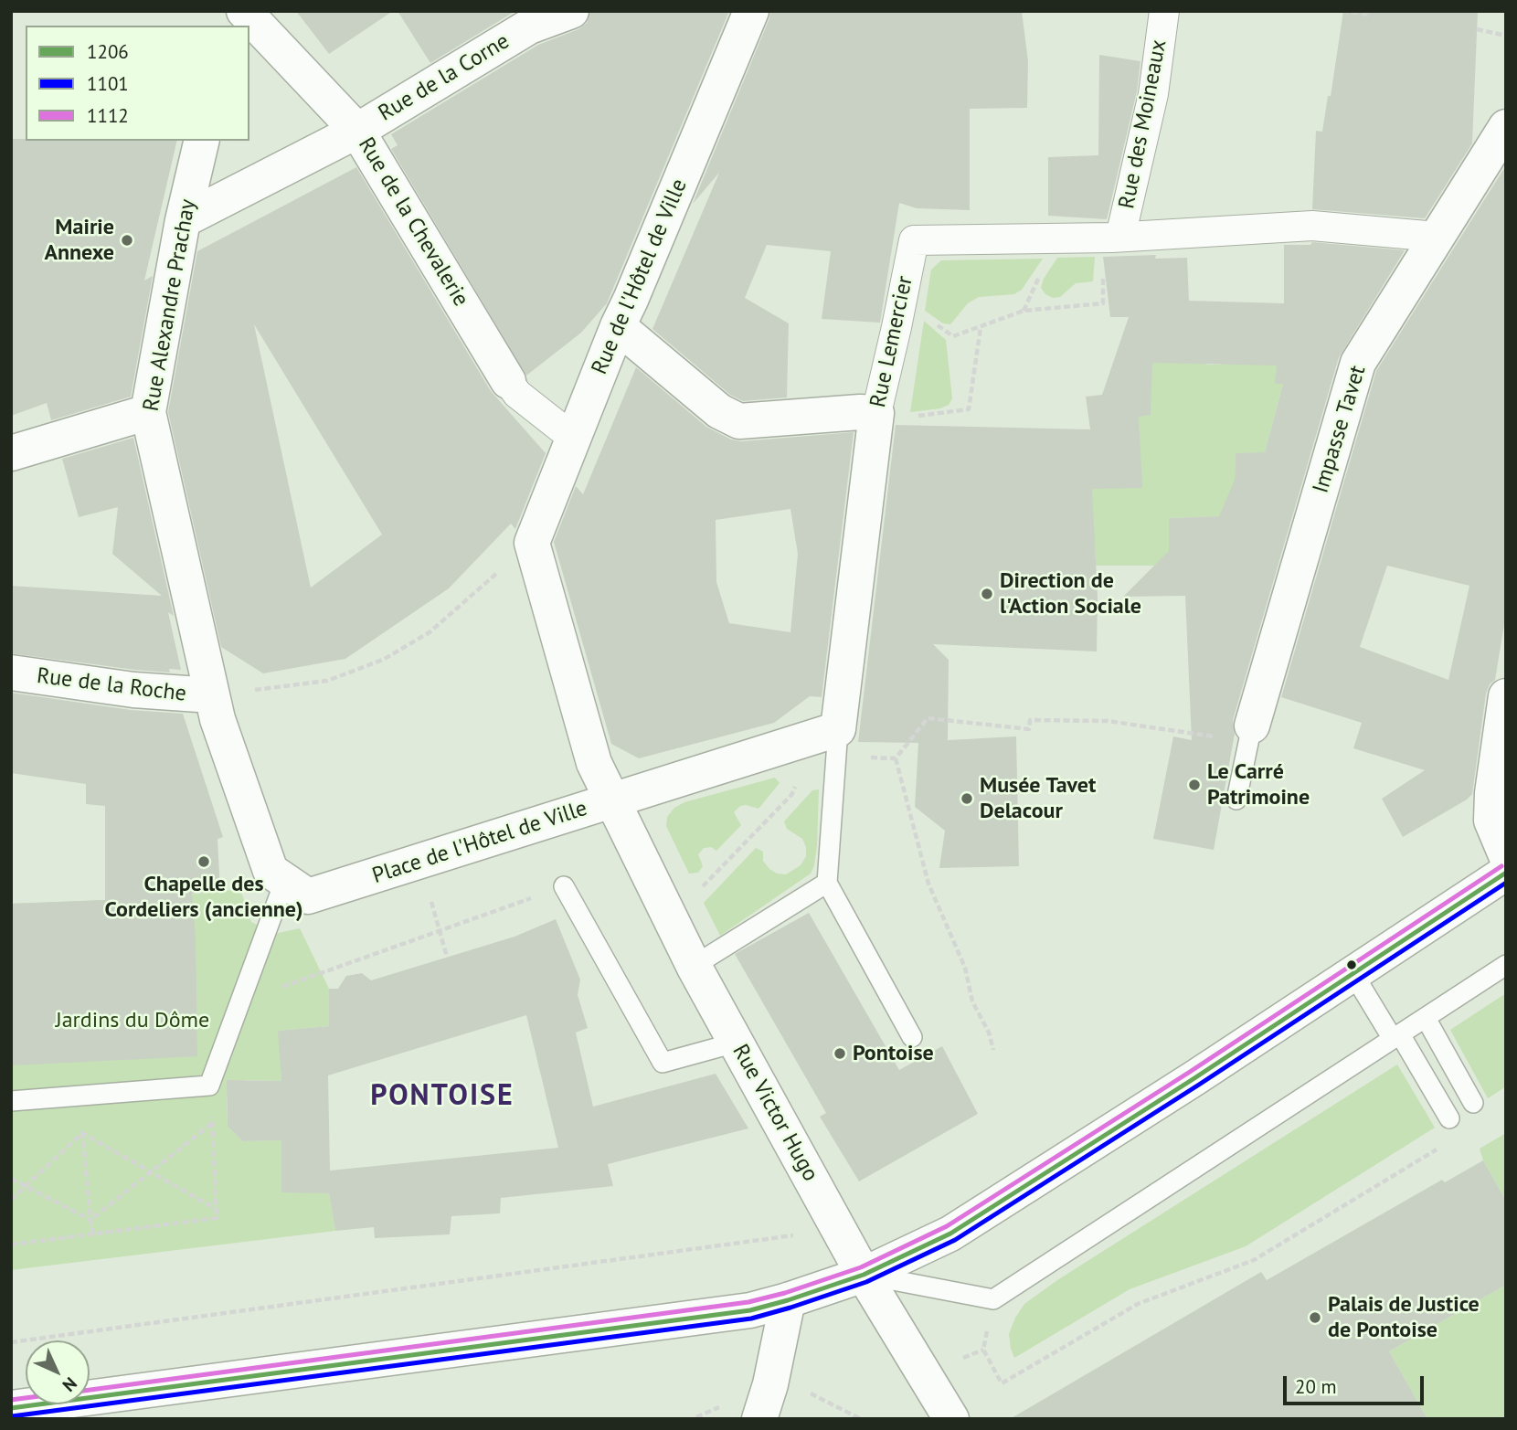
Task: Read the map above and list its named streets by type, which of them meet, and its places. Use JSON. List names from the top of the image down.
{
  "streets": {
    "street": [
      "Rue de la Corne",
      "Rue des Moineaux",
      "Rue de la Chevalerie",
      "Rue de l'Hôtel de Ville",
      "Rue Alexandre Prachay",
      "Rue Lemercier",
      "Impasse Tavet",
      "Rue de la Roche",
      "Place de l'Hôtel de Ville",
      "Rue Victor Hugo"
    ]
  },
  "crossings": [
    ["Rue de la Corne", "Rue de la Chevalerie"],
    ["Rue de la Corne", "Rue Alexandre Prachay"],
    ["Rue des Moineaux", "Rue Lemercier"],
    ["Rue de la Chevalerie", "Rue de l'Hôtel de Ville"],
    ["Rue de l'Hôtel de Ville", "Place de l'Hôtel de Ville"],
    ["Rue Alexandre Prachay", "Rue de la Roche"],
    ["Rue Alexandre Prachay", "Place de l'Hôtel de Ville"],
    ["Rue Lemercier", "Impasse Tavet"],
    ["Rue de la Roche", "Place de l'Hôtel de Ville"],
    ["Place de l'Hôtel de Ville", "Rue Victor Hugo"]
  ],
  "districts": ["PONTOISE"],
  "parks": ["Jardins du Dôme"],
  "places": [
    "Mairie Annexe",
    "Direction de l'Action Sociale",
    "Le Carré Patrimoine",
    "Musée Tavet Delacour",
    "Chapelle des Cordeliers (ancienne)",
    "Pontoise",
    "Palais de Justice de Pontoise"
  ],
  "lines": ["transit line 1112", "transit line 1206", "transit line 1101"],
  "legend": ["1206", "1101", "1112"],
  "scale_bar": "20 m",
  "north": "bottom right"
}
